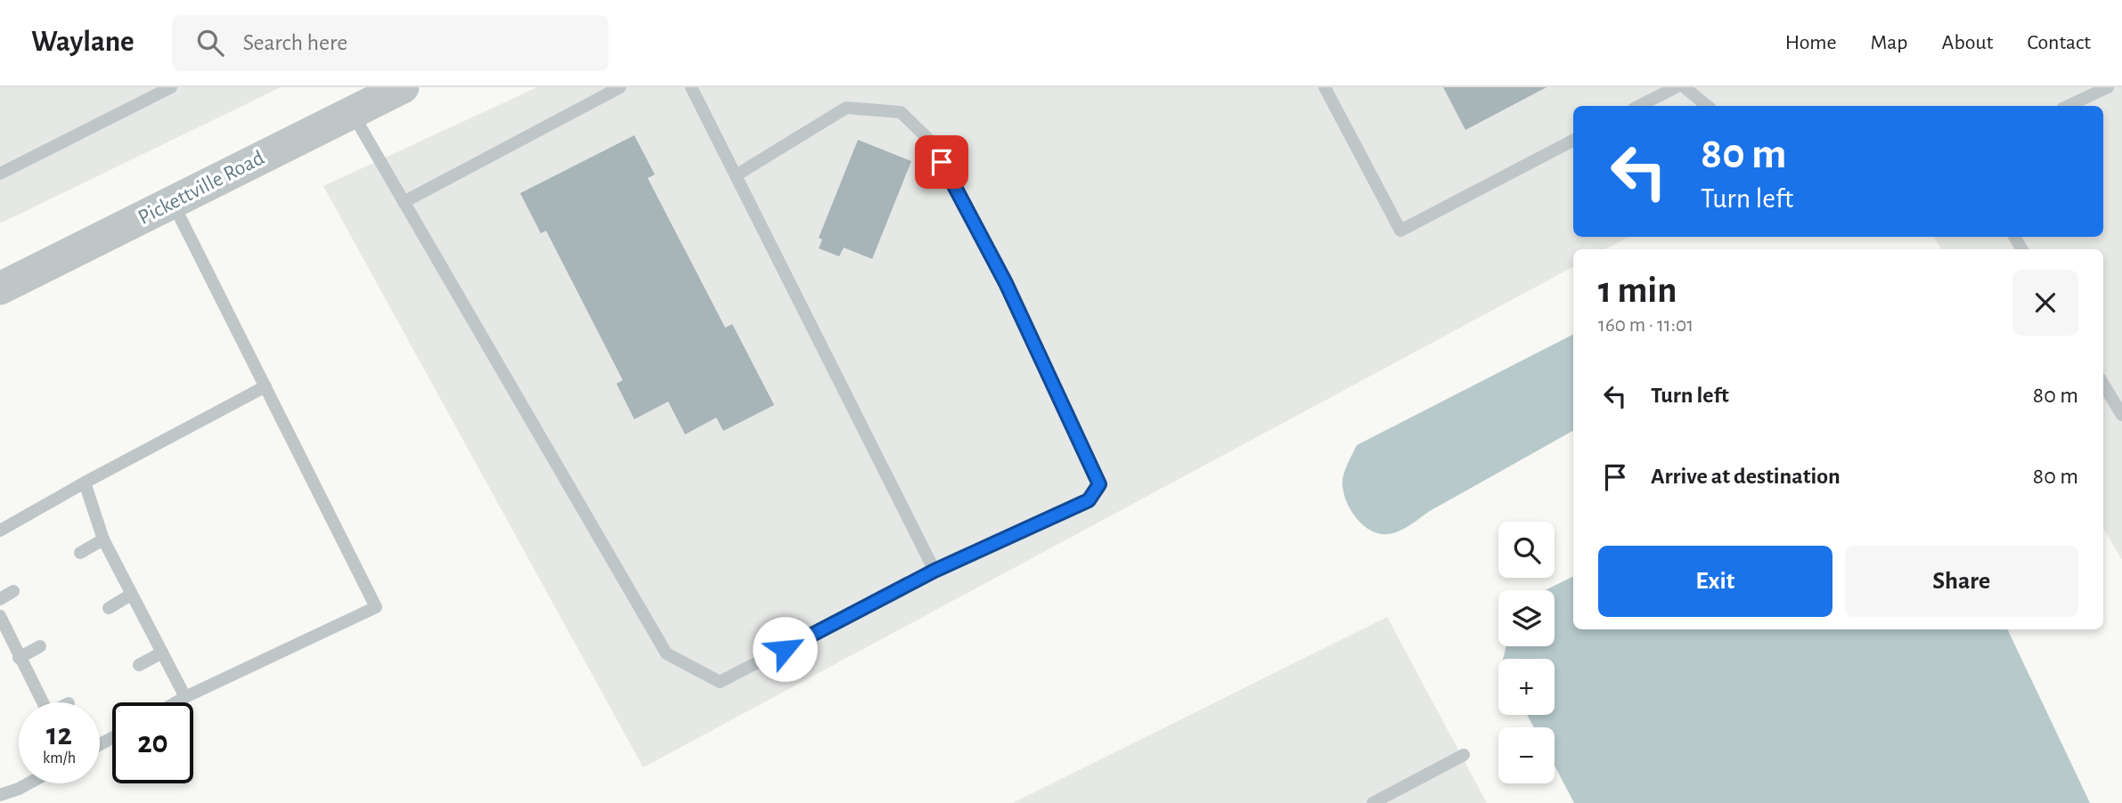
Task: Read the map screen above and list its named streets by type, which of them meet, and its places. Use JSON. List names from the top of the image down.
{
  "streets": {
    "street": ["Pickettville Road"]
  },
  "page": {
    "header": "Waylane",
    "search": "Search here",
    "nav": [
      "Home",
      "Map",
      "About",
      "Contact"
    ],
    "turn": ["80 m", "Turn left"],
    "heading": ["1 min", "160 m · 11:01"],
    "list": [
      {
        "name": "Turn left",
        "value": "80 m"
      },
      {
        "name": "Arrive at destination",
        "value": "80 m"
      }
    ],
    "map_buttons": ["+", "−"],
    "buttons": ["Exit", "Share"],
    "speed": "12 km/h",
    "limit": "20"
  }
}
